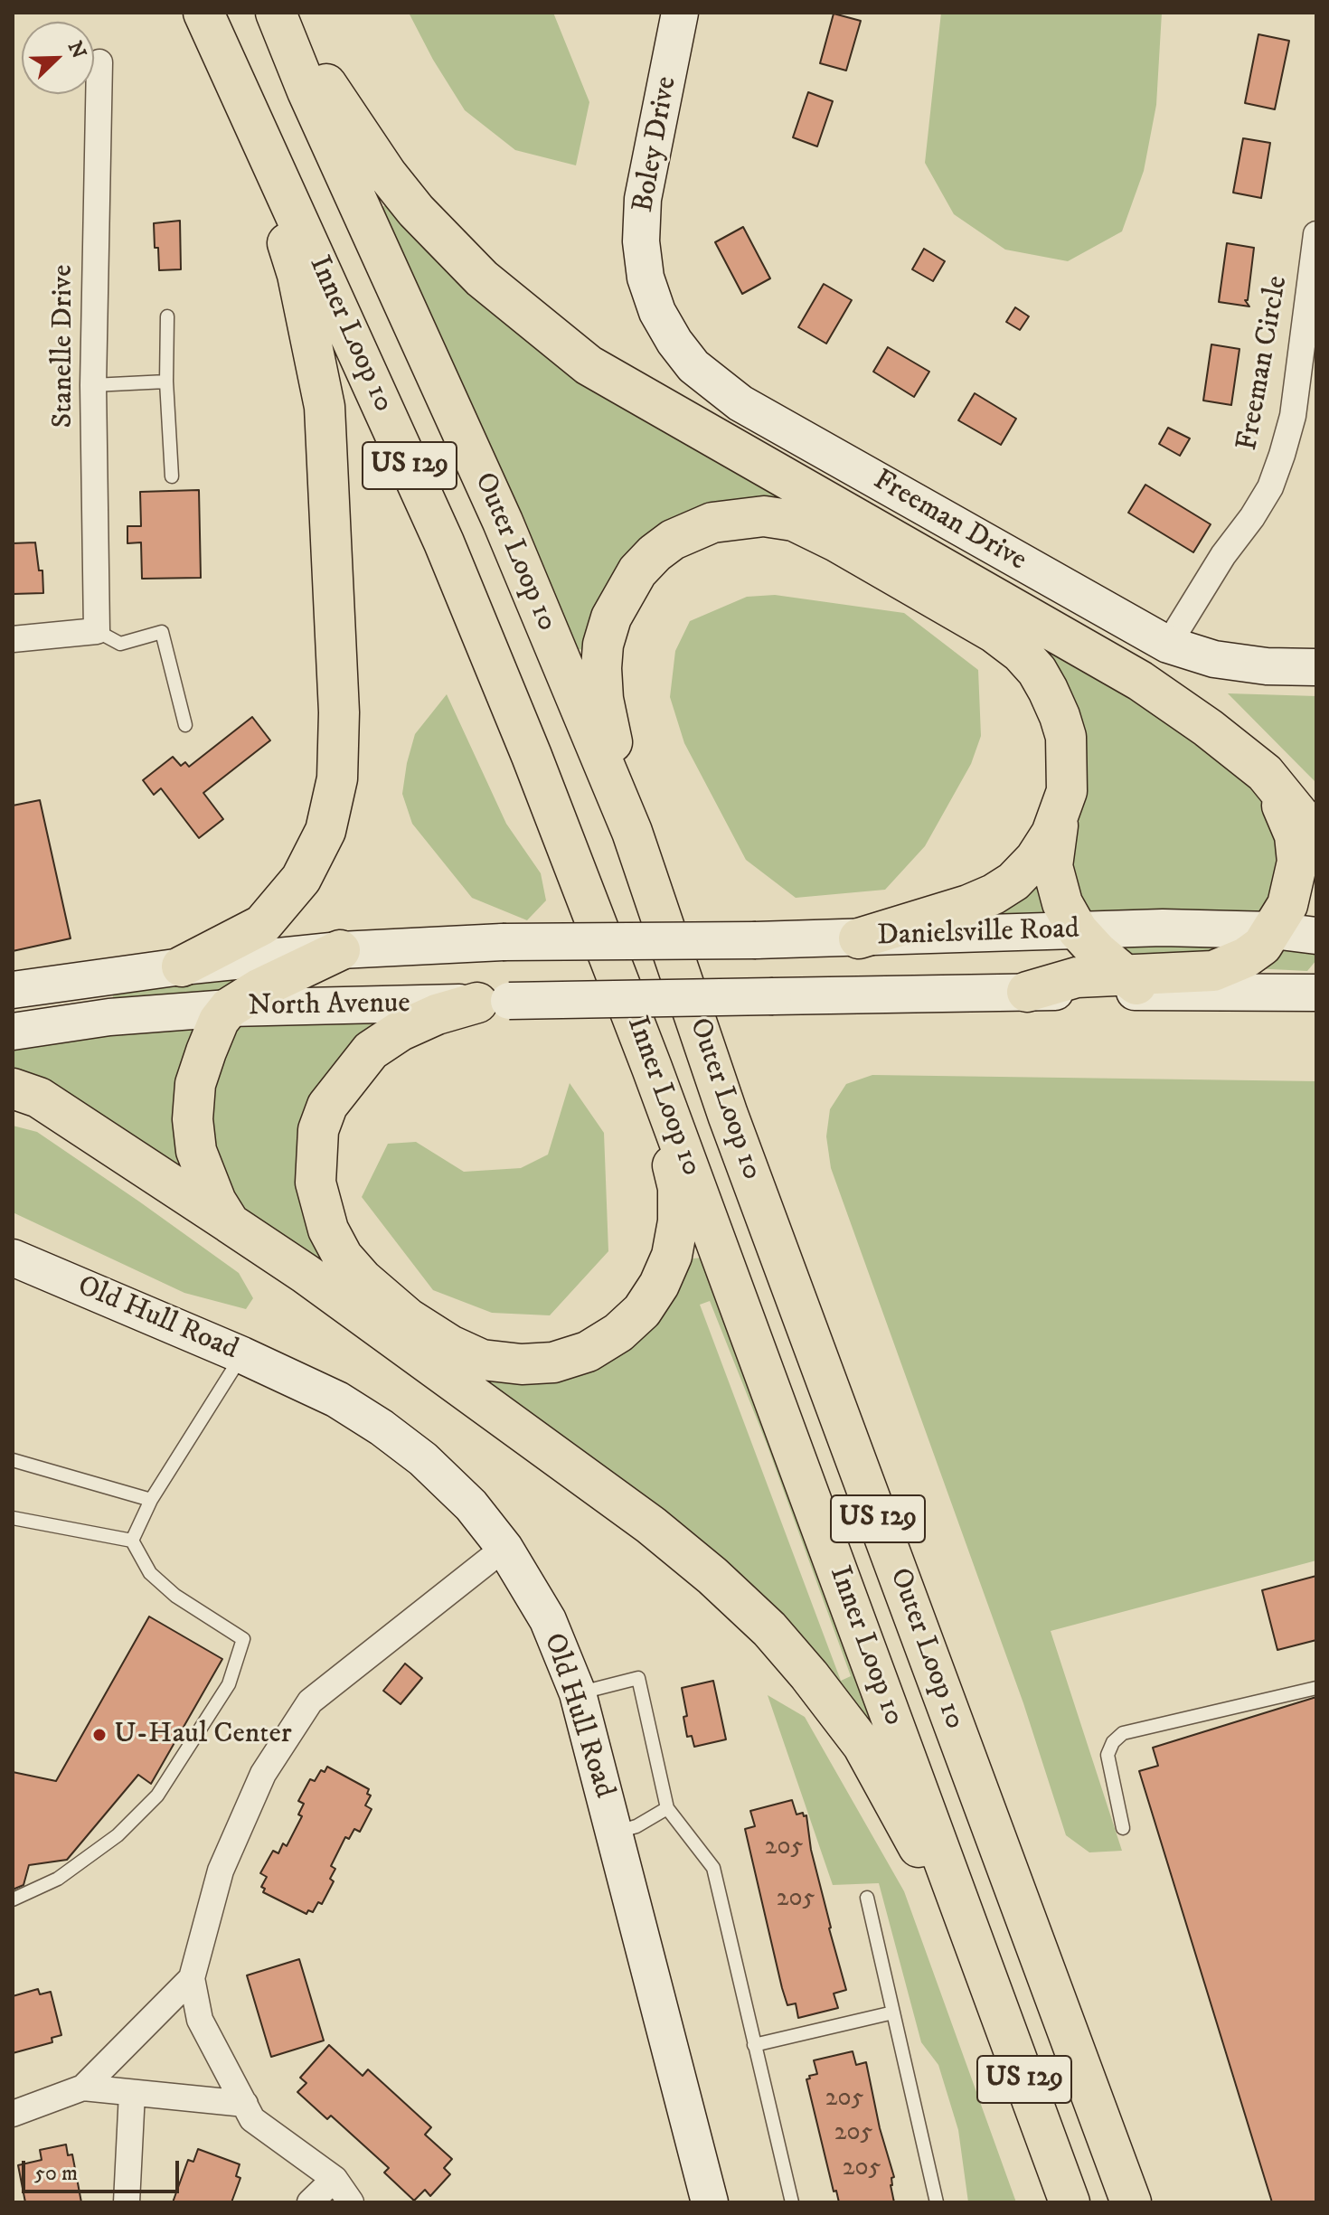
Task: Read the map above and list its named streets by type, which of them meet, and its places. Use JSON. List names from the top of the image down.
{
  "streets": {
    "highway": ["Inner Loop 10", "US 129", "Outer Loop 10"],
    "main road": [
      "Boley Drive",
      "Freeman Drive",
      "Danielsville Road",
      "North Avenue",
      "Old Hull Road"
    ],
    "street": ["Stanelle Drive", "Freeman Circle"]
  },
  "crossings": [
    ["Boley Drive", "Freeman Drive"],
    ["Freeman Circle", "Freeman Drive"],
    ["Danielsville Road", "North Avenue"]
  ],
  "places": ["U-Haul Center"],
  "house_numbers": [
    "205",
    "205",
    "205",
    "205",
    "205"
  ],
  "scale_bar": "50 m",
  "north": "top right"
}
